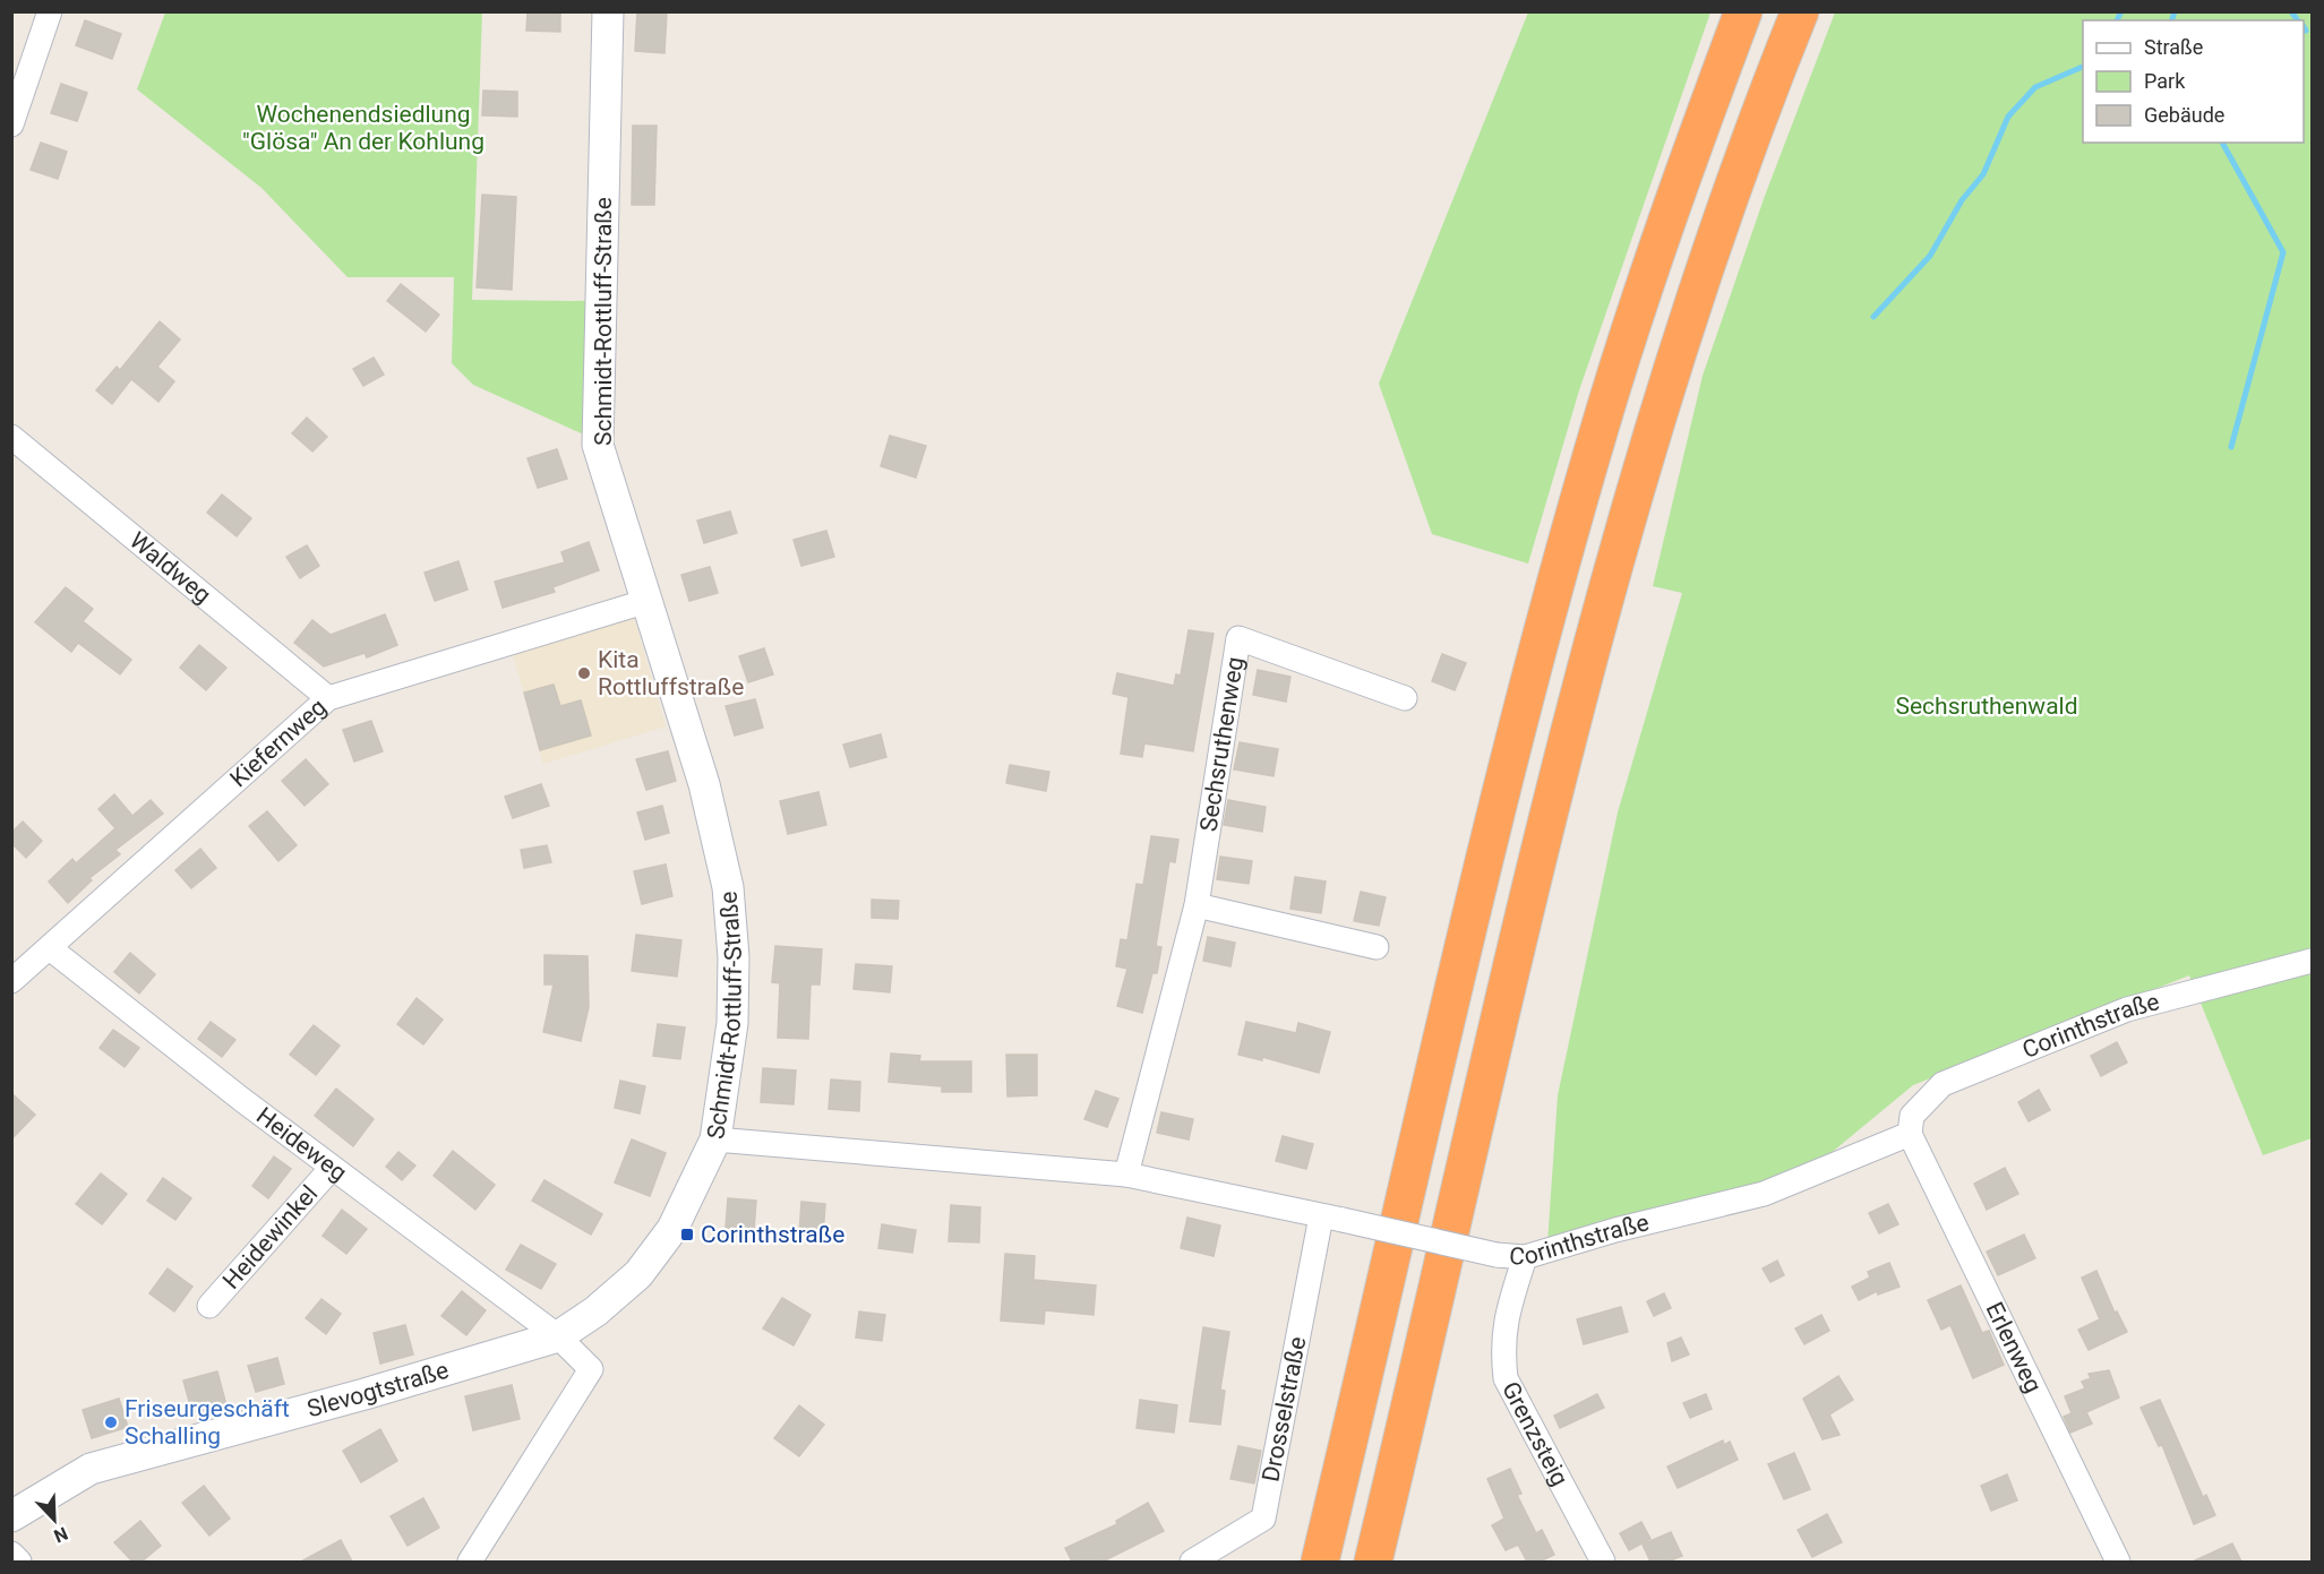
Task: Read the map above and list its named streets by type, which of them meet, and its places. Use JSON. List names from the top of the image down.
{
  "streets": {
    "street": [
      "Schmidt-Rottluff-Straße",
      "Waldweg",
      "Kiefernweg",
      "Sechsruthenweg",
      "Corinthstraße",
      "Heideweg",
      "Heidewinkel",
      "Erlenweg",
      "Slevogtstraße",
      "Drosselstraße",
      "Grenzsteig"
    ]
  },
  "crossings": [
    ["Schmidt-Rottluff-Straße", "Kiefernweg"],
    ["Schmidt-Rottluff-Straße", "Corinthstraße"],
    ["Schmidt-Rottluff-Straße", "Heideweg"],
    ["Schmidt-Rottluff-Straße", "Slevogtstraße"],
    ["Waldweg", "Kiefernweg"],
    ["Kiefernweg", "Heideweg"],
    ["Sechsruthenweg", "Corinthstraße"],
    ["Corinthstraße", "Erlenweg"],
    ["Corinthstraße", "Drosselstraße"],
    ["Corinthstraße", "Grenzsteig"],
    ["Heideweg", "Heidewinkel"],
    ["Heideweg", "Slevogtstraße"]
  ],
  "parks": ["Wochenendsiedlung \"Glösa\" An der Kohlung", "Sechsruthenwald"],
  "places": {
    "other": ["Kita Rottluffstraße", "Friseurgeschäft Schalling"],
    "transit": ["Corinthstraße"]
  },
  "legend": ["Straße", "Park", "Gebäude"],
  "north": "bottom right"
}
